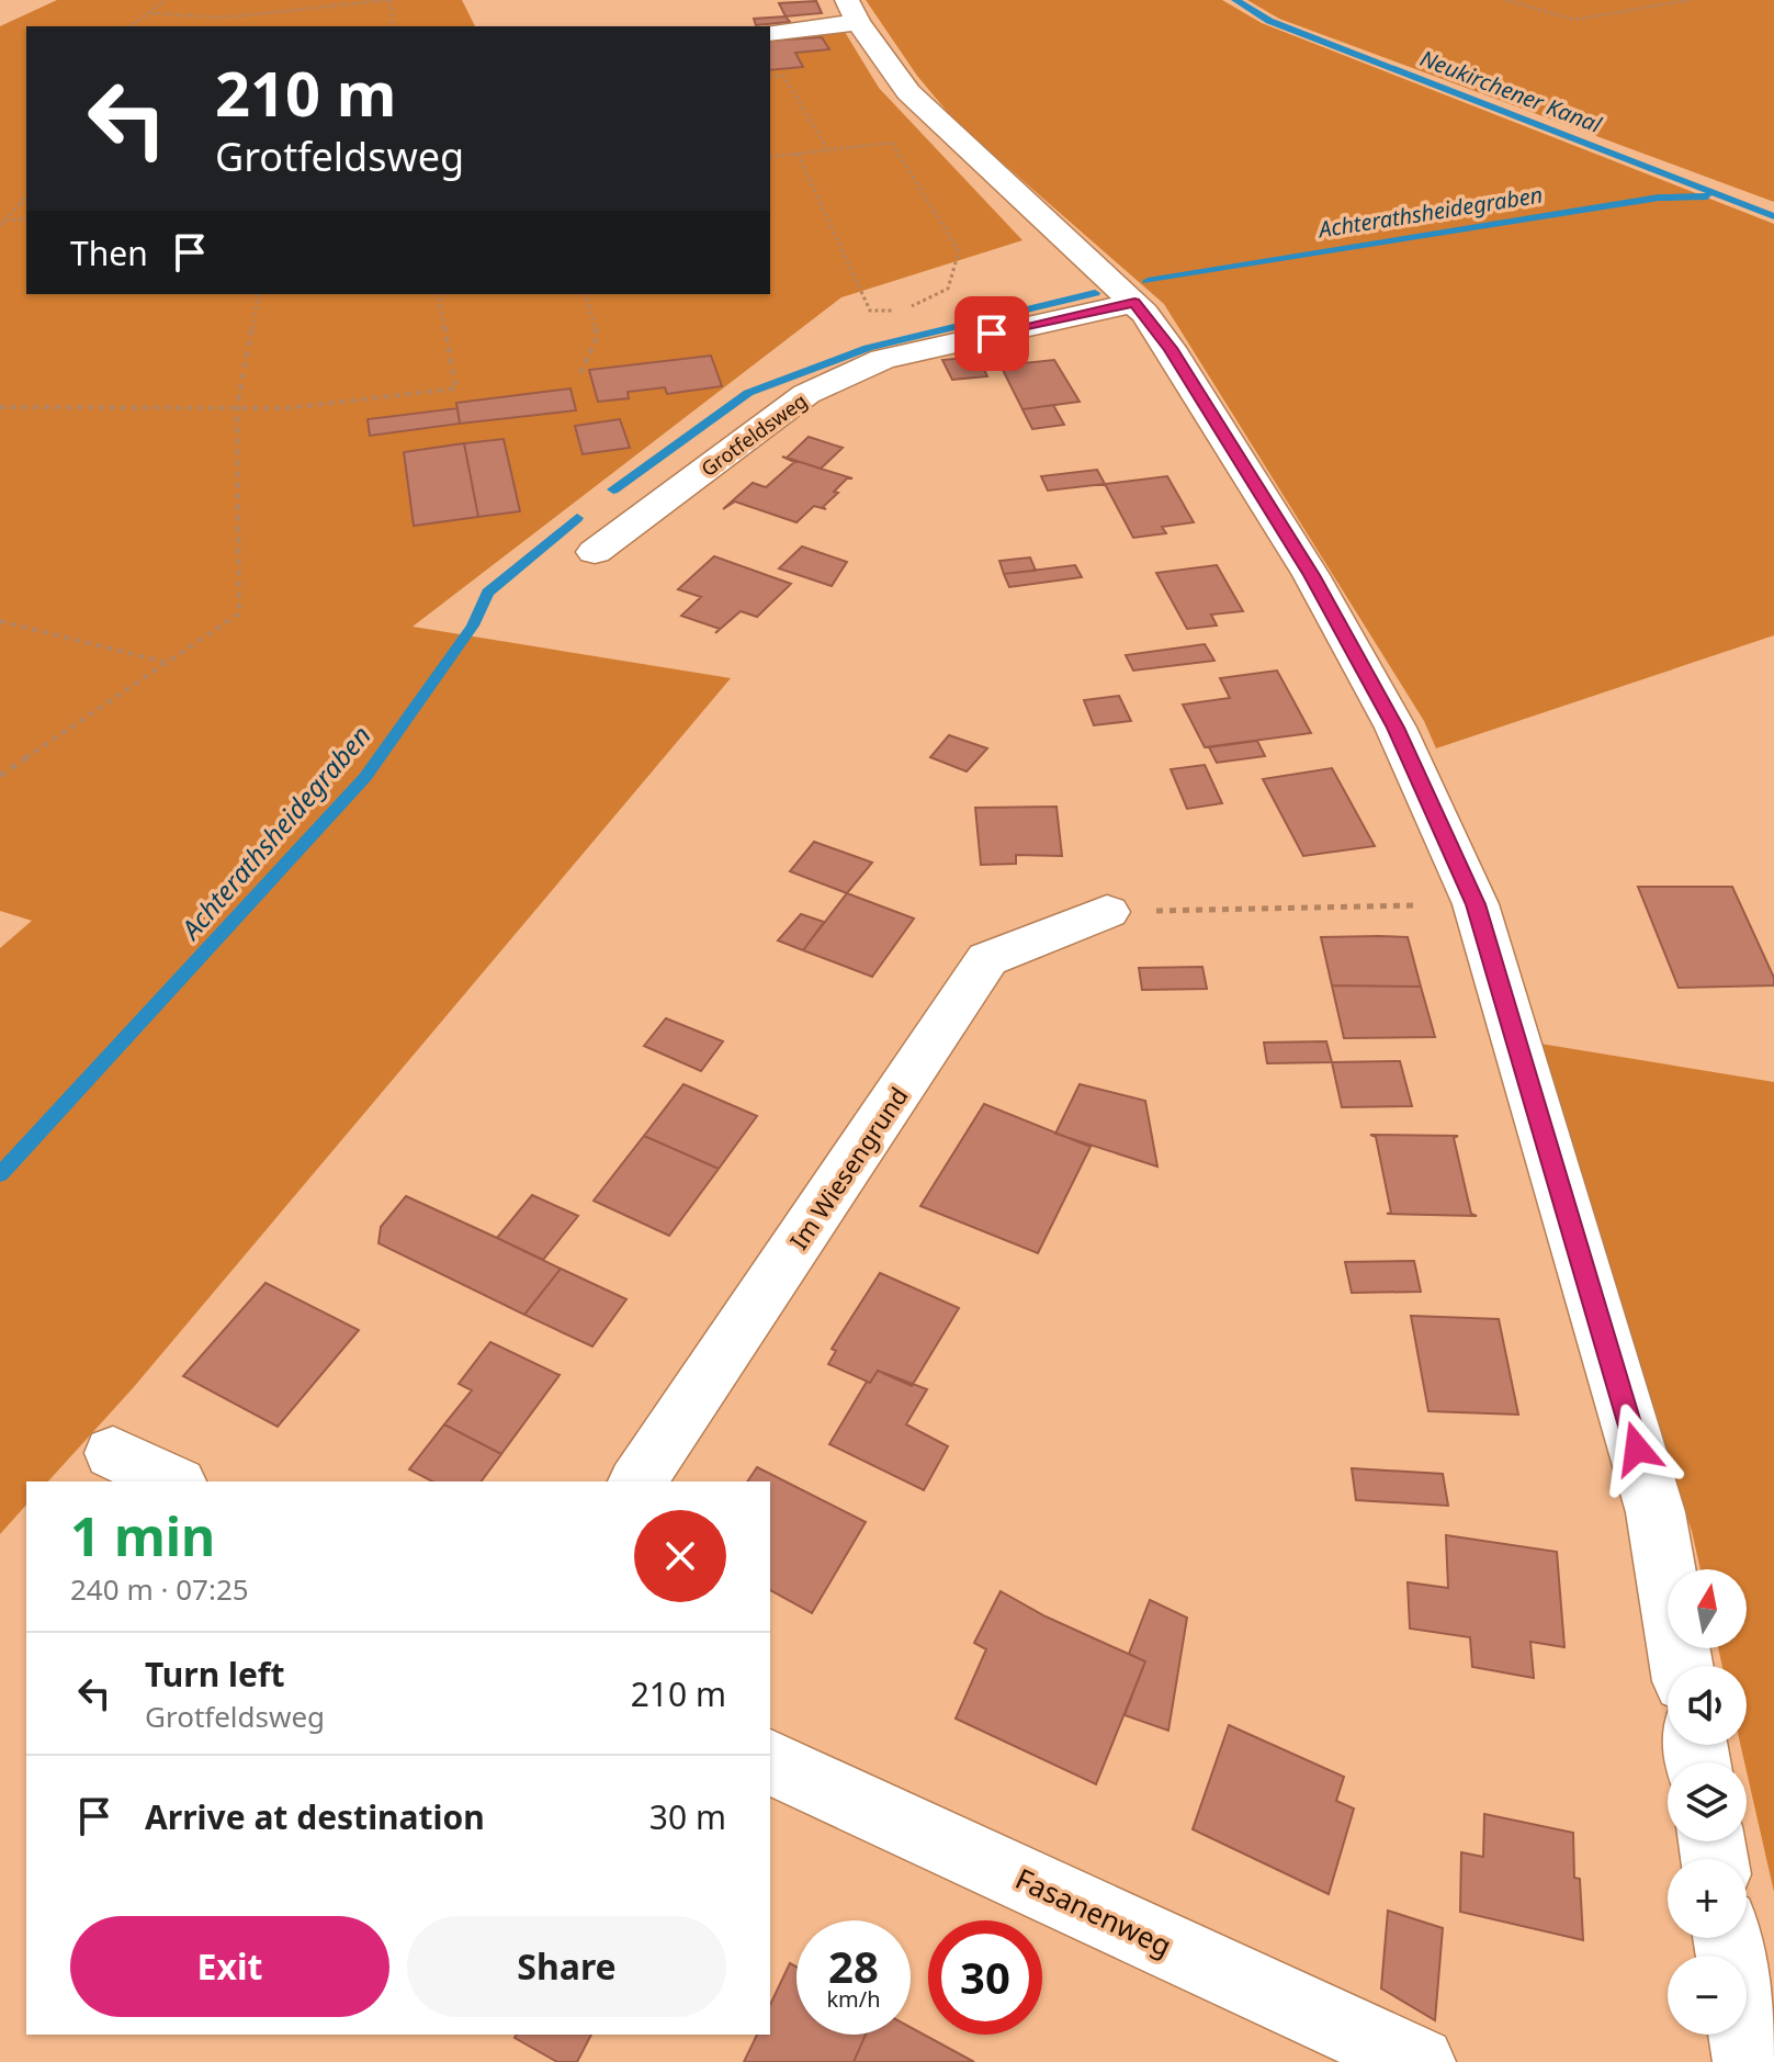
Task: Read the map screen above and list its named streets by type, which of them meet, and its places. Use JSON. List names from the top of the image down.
{
  "streets": {
    "street": ["Grotfeldsweg", "Im Wiesengrund", "Fasanenweg"]
  },
  "water": ["Neukirchener Kanal", "Achterathsheidegraben"],
  "north": "top",
  "page": {
    "turn": ["210 m", "Grotfeldsweg"],
    "then": "Then",
    "heading": ["1 min", "240 m · 07:25"],
    "map_buttons": ["+", "−"],
    "list": [
      {
        "name": "Turn left",
        "note": "Grotfeldsweg",
        "value": "210 m"
      },
      {
        "name": "Arrive at destination",
        "value": "30 m"
      }
    ],
    "buttons": ["Exit", "Share"],
    "speed": "28 km/h",
    "limit": "30"
  }
}
